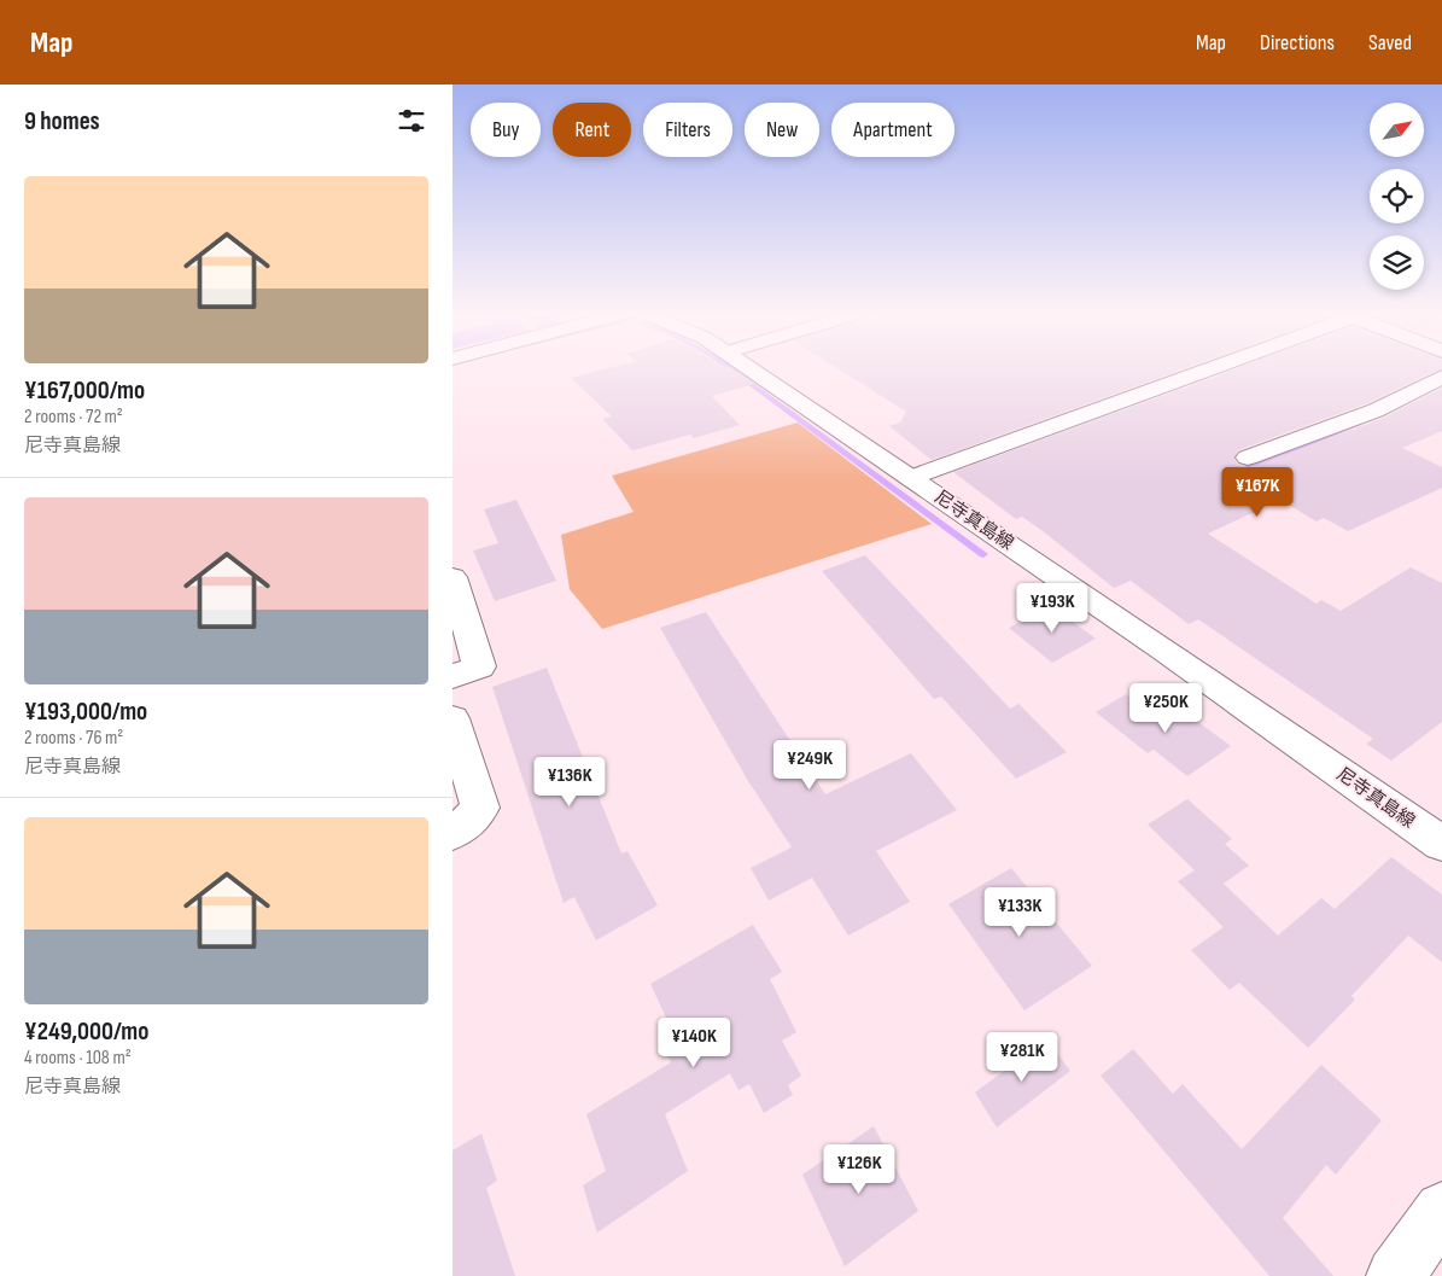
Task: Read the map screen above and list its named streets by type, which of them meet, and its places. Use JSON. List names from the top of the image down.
{
  "streets": {
    "street": ["尼寺真島線"]
  },
  "north": "top right",
  "page": {
    "header": "Map",
    "nav": ["Map", "Directions", "Saved"],
    "heading": "9 homes",
    "chip": [
      "Buy",
      "Rent",
      "Filters",
      "New",
      "Apartment"
    ],
    "list": [
      {
        "name": "¥167,000/mo",
        "note": "2 rooms · 72 m² · 尼寺真島線"
      },
      {
        "name": "¥193,000/mo",
        "note": "2 rooms · 76 m² · 尼寺真島線"
      },
      {
        "name": "¥249,000/mo",
        "note": "4 rooms · 108 m² · 尼寺真島線"
      }
    ],
    "price": [
      "¥167K",
      "¥193K",
      "¥250K",
      "¥249K",
      "¥136K",
      "¥133K",
      "¥140K",
      "¥281K",
      "¥126K"
    ]
  }
}
